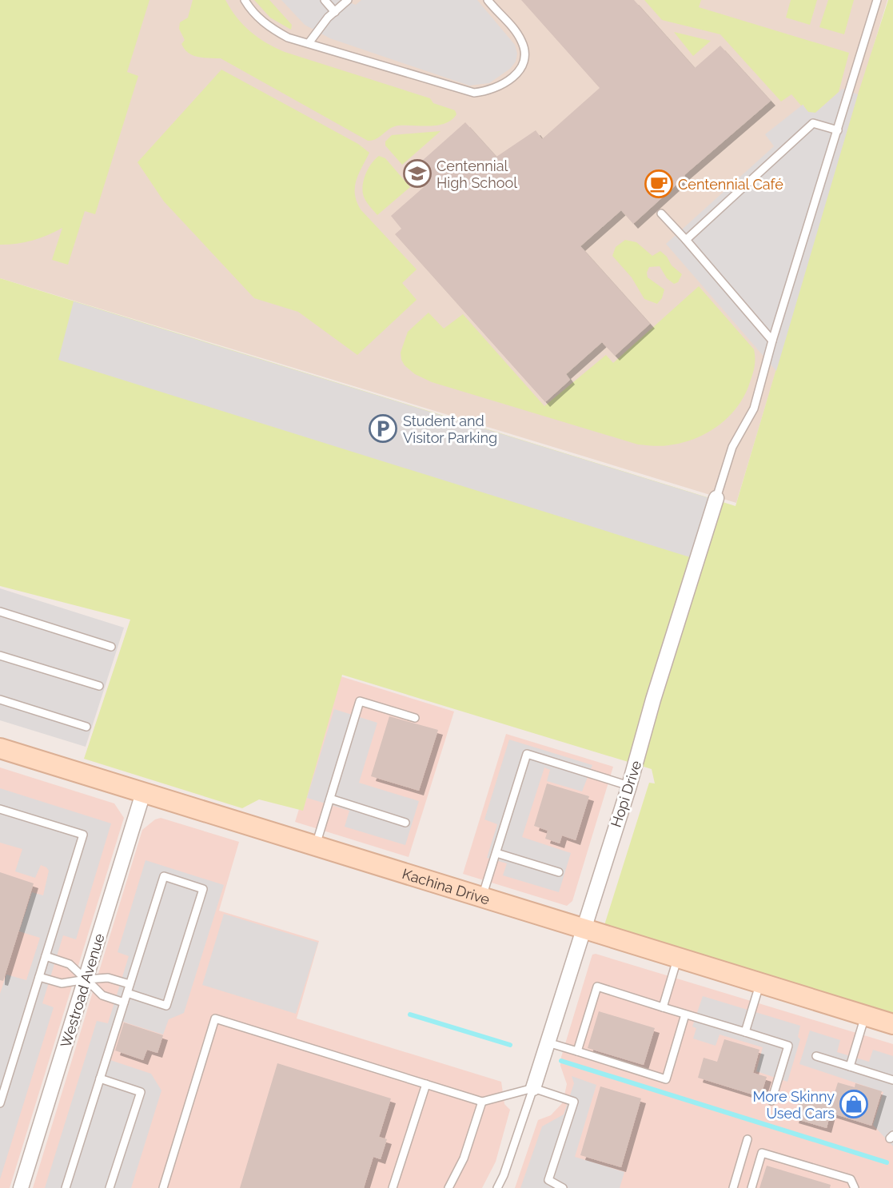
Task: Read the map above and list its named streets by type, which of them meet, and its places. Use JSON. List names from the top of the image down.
{
  "streets": {
    "street": ["Hopi Drive", "Kachina Drive", "Westroad Avenue"]
  },
  "crossings": [
    ["Hopi Drive", "Kachina Drive"],
    ["Kachina Drive", "Westroad Avenue"]
  ],
  "places": {
    "school or university": ["Centennial High School"],
    "cafe": ["Centennial Café"],
    "parking": ["Student and Visitor Parking"],
    "shop": ["More Skinny Used Cars"]
  }
}
